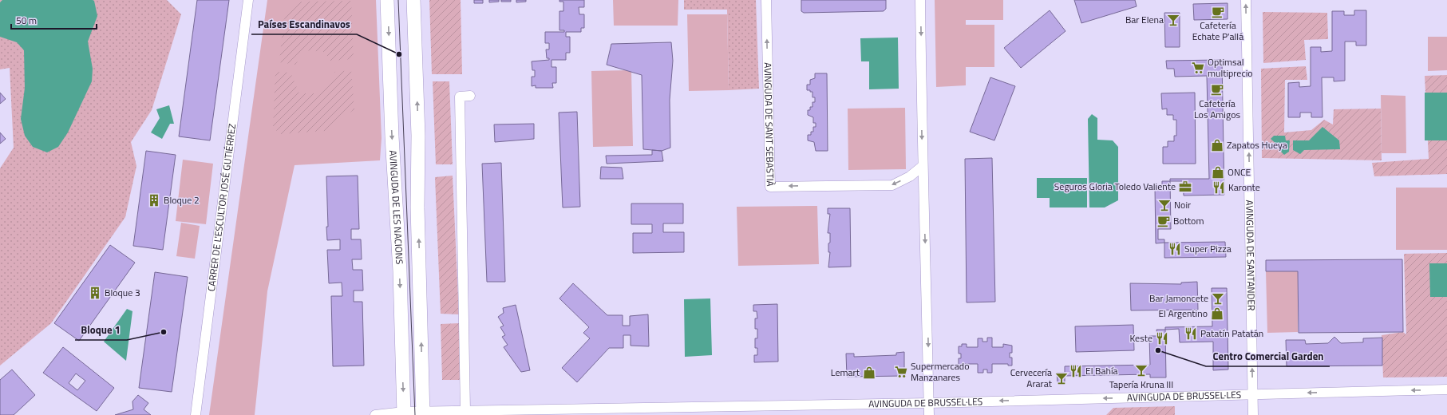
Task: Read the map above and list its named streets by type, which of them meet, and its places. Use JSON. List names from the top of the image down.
{
  "streets": {
    "main road": ["AVINGUDA DE LES NACIONS"],
    "street": [
      "AVINGUDA DE SANT SEBASTIÀ",
      "CARRER DE L'ESCULTOR JOSÉ GUTIÉRREZ",
      "AVINGUDA DE SANTANDER",
      "AVINGUDA DE BRUSSEL·LES"
    ]
  },
  "crossings": [
    ["AVINGUDA DE LES NACIONS", "AVINGUDA DE BRUSSEL·LES"],
    ["AVINGUDA DE SANTANDER", "AVINGUDA DE BRUSSEL·LES"]
  ],
  "one_way": ["AVINGUDA DE SANTANDER", "AVINGUDA DE BRUSSEL·LES"],
  "places": {
    "cafe": ["Cafetería Echate P'allá", "Cafetería Los Amigos", "Bottom"],
    "bar": [
      "Bar Elena",
      "Noir",
      "Bar Jamoncete",
      "Tapería Kruna III",
      "Cervecería Ararat"
    ],
    "other": ["Países Escandinavos", "Bloque 1", "Centro Comercial Garden"],
    "supermarket": ["Optimsal multiprecio", "Supermercado Manzanares"],
    "shop": [
      "Zapatos Hueya",
      "ONCE",
      "El Argentino",
      "Lemart"
    ],
    "office": ["Seguros Gloria Toledo Valiente"],
    "restaurant": [
      "Karonte",
      "Super Pizza",
      "Patatín Patatán",
      "Keste",
      "El Bahía"
    ],
    "building": ["Bloque 2", "Bloque 3"]
  },
  "scale_bar": "50 m"
}
